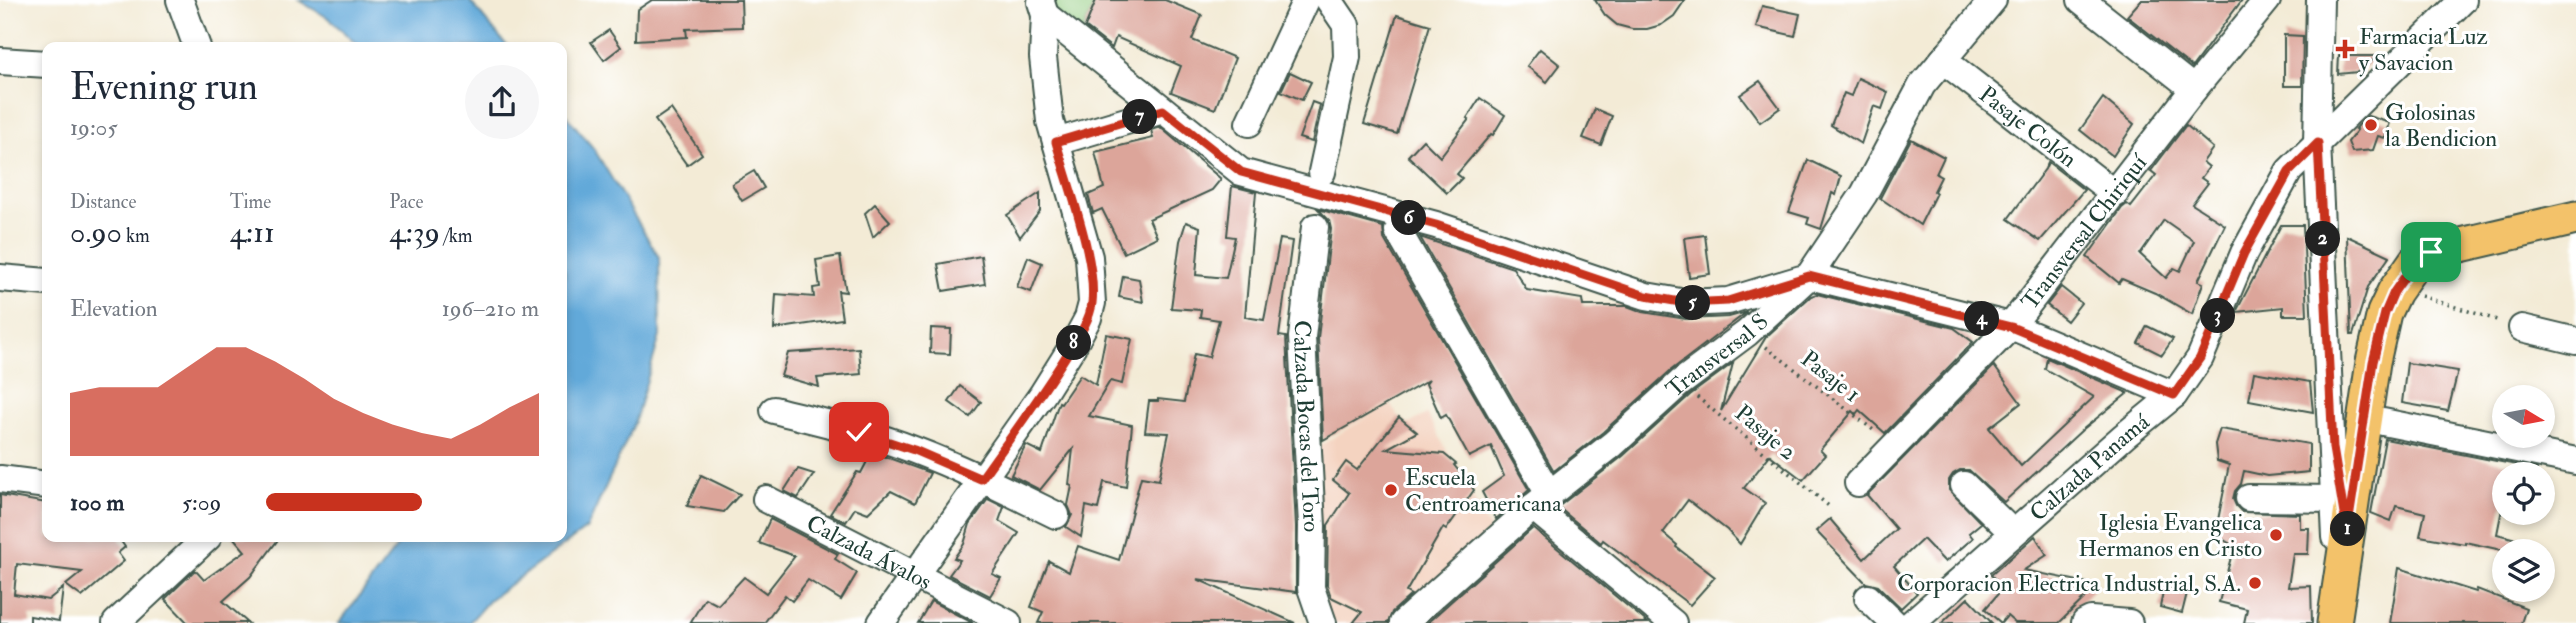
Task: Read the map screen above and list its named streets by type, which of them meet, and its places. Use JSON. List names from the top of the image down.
{
  "streets": {
    "street": [
      "Pasaje Colón",
      "Transversal Chiriquí",
      "Transversal S",
      "Calzada Bocas del Toro",
      "Calzada Panamá",
      "Calzada Ávalos"
    ],
    "path": ["Pasaje 1", "Pasaje 2"]
  },
  "crossings": [
    ["Pasaje Colón", "Transversal Chiriquí"],
    ["Pasaje Colón", "Transversal S"],
    ["Transversal Chiriquí", "Pasaje 1"],
    ["Transversal S", "Pasaje 1"],
    ["Transversal S", "Pasaje 2"]
  ],
  "places": {
    "health": ["Farmacia Luz y Savacion"],
    "other": [
      "Golosinas la Bendicion",
      "Escuela Centroamericana",
      "Iglesia Evangelica Hermanos en Cristo",
      "Corporacion Electrica Industrial, S.A."
    ]
  },
  "north": "right",
  "page": {
    "heading": ["Evening run", "19:05"],
    "pins": [
      "7",
      "6",
      "2",
      "5",
      "3",
      "4",
      "8",
      "1"
    ],
    "stats": [
      ["Distance", "0.90 km"],
      ["Time", "4:11"],
      ["Pace", "4:39 /km"]
    ],
    "chart": ["Elevation", "196–210 m"],
    "list": [
      {
        "name": "100 m",
        "note": "5:09"
      }
    ]
  }
}
